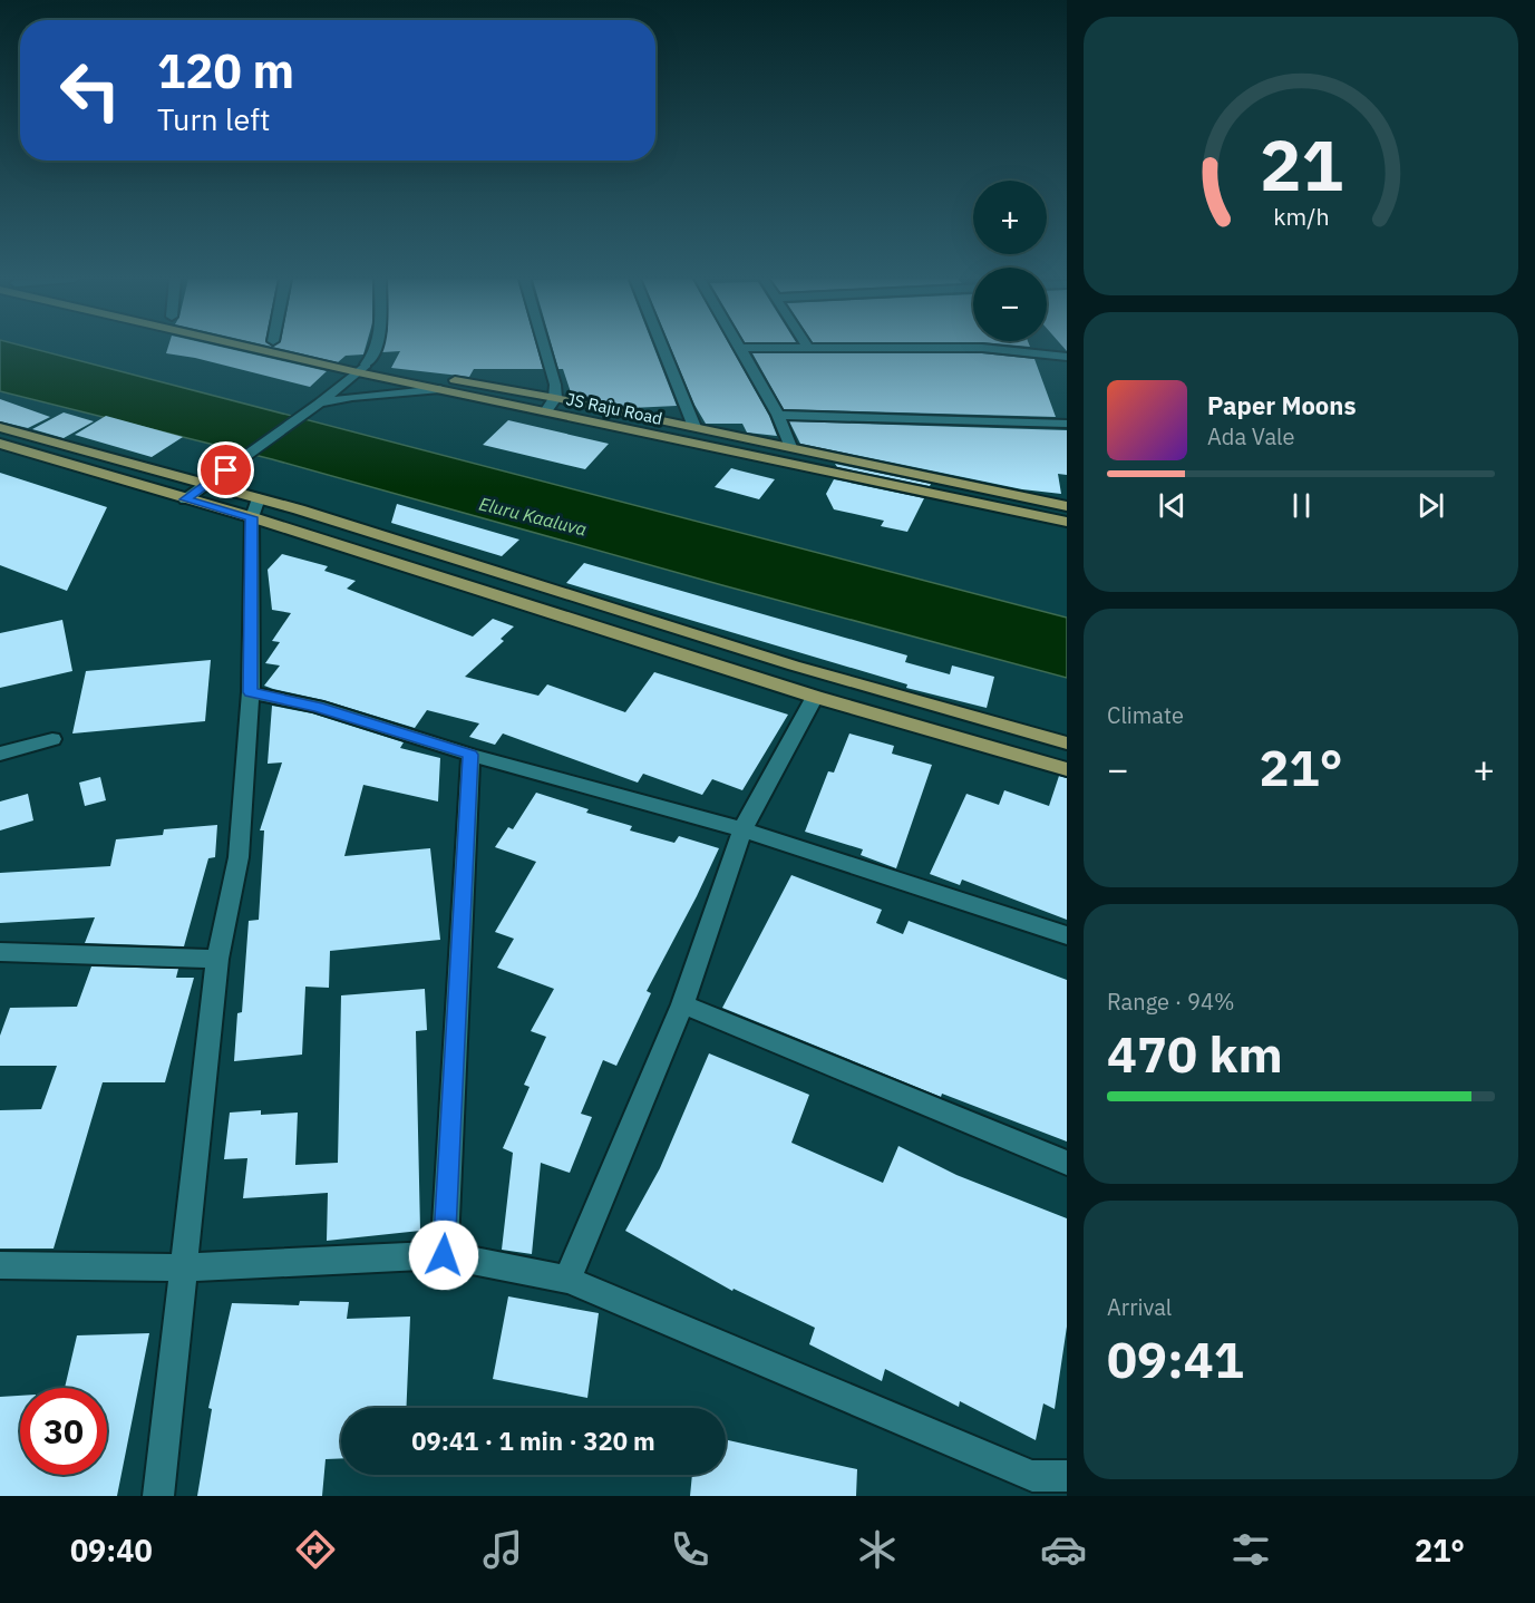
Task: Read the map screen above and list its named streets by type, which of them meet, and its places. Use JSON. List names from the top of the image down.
{
  "streets": {
    "main road": ["JS Raju Road"]
  },
  "water": ["Eluru Kaaluva"],
  "page": {
    "turn": ["120 m", "Turn left"],
    "map_buttons": ["+", "−"],
    "song": ["Paper Moons", "Ada Vale"],
    "tile": [
      "Climate",
      ["Range · 94%", "470 km"],
      ["Arrival", "09:41"]
    ],
    "heat": ["−", "21°", "+"],
    "limit": "30",
    "trip": "09:41 · 1 min · 320 m",
    "tabs": ["09:40", "21°"],
    "gauge": ["21", "km/h"]
  }
}
